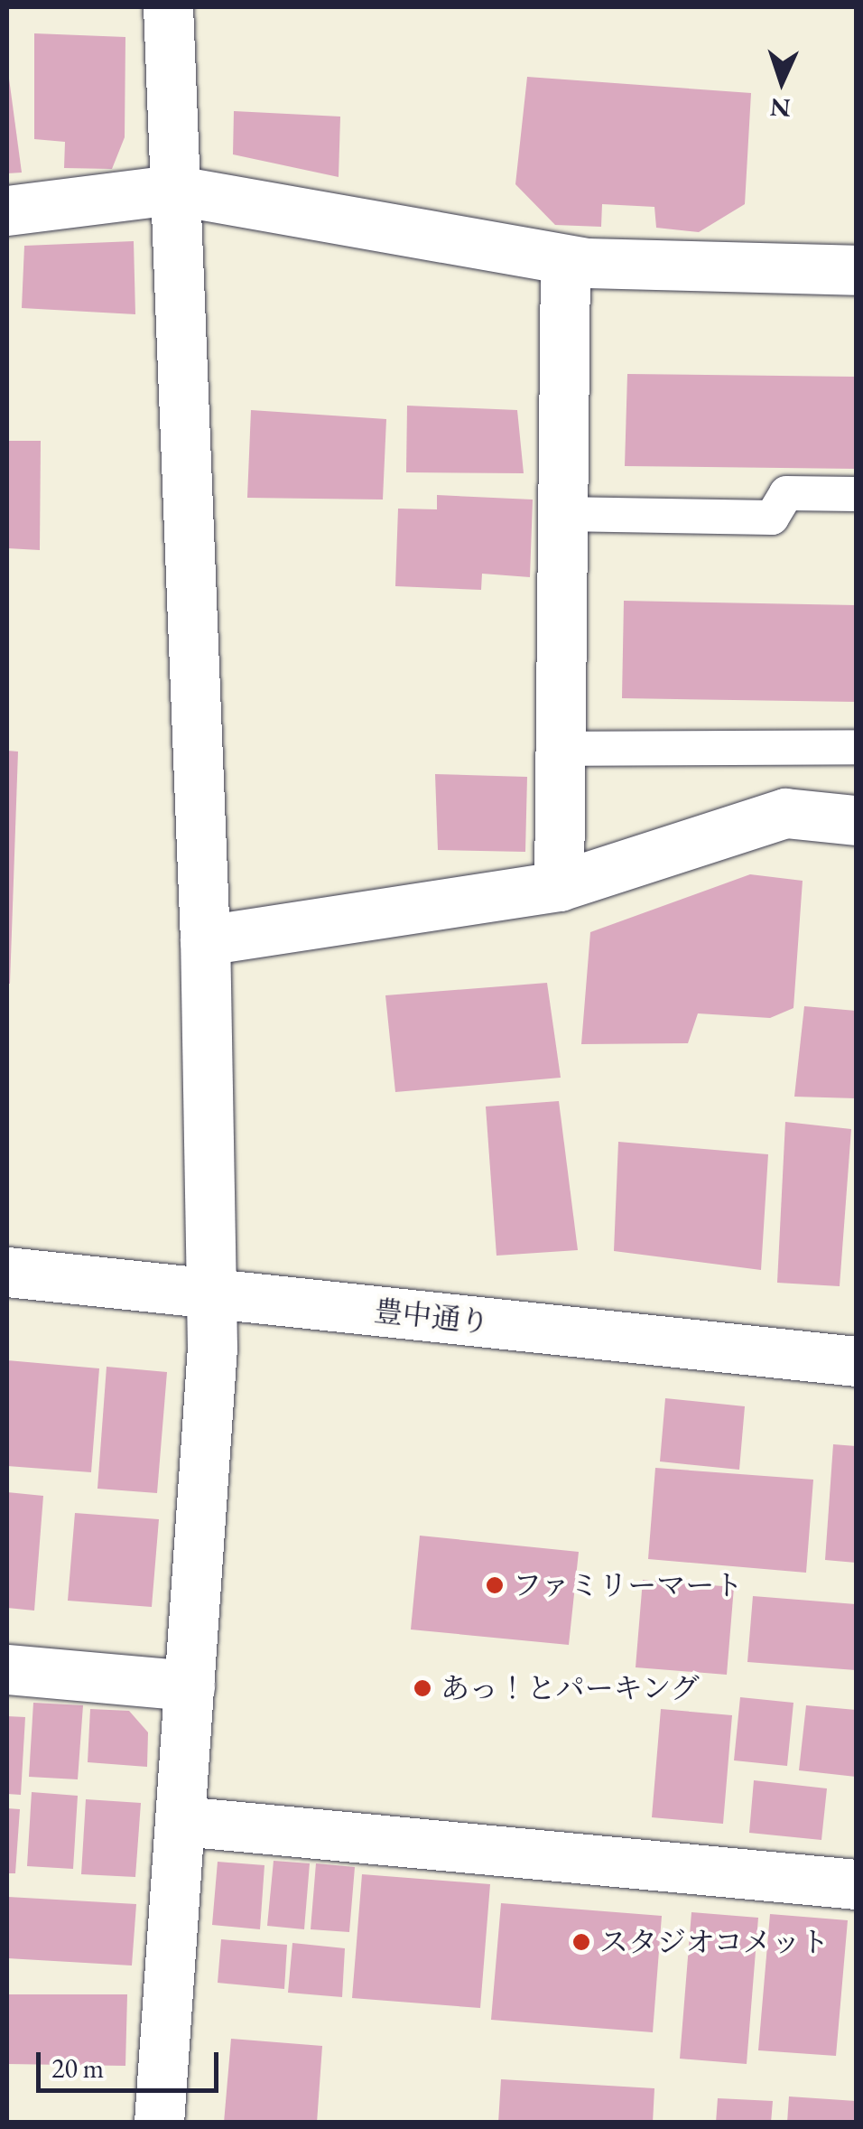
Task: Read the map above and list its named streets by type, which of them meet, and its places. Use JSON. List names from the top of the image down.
{
  "streets": {
    "street": ["豊中通り"]
  },
  "places": ["ファミリーマート", "あっ！とパーキング", "スタジオコメット"],
  "scale_bar": "20 m",
  "north": "bottom"
}
